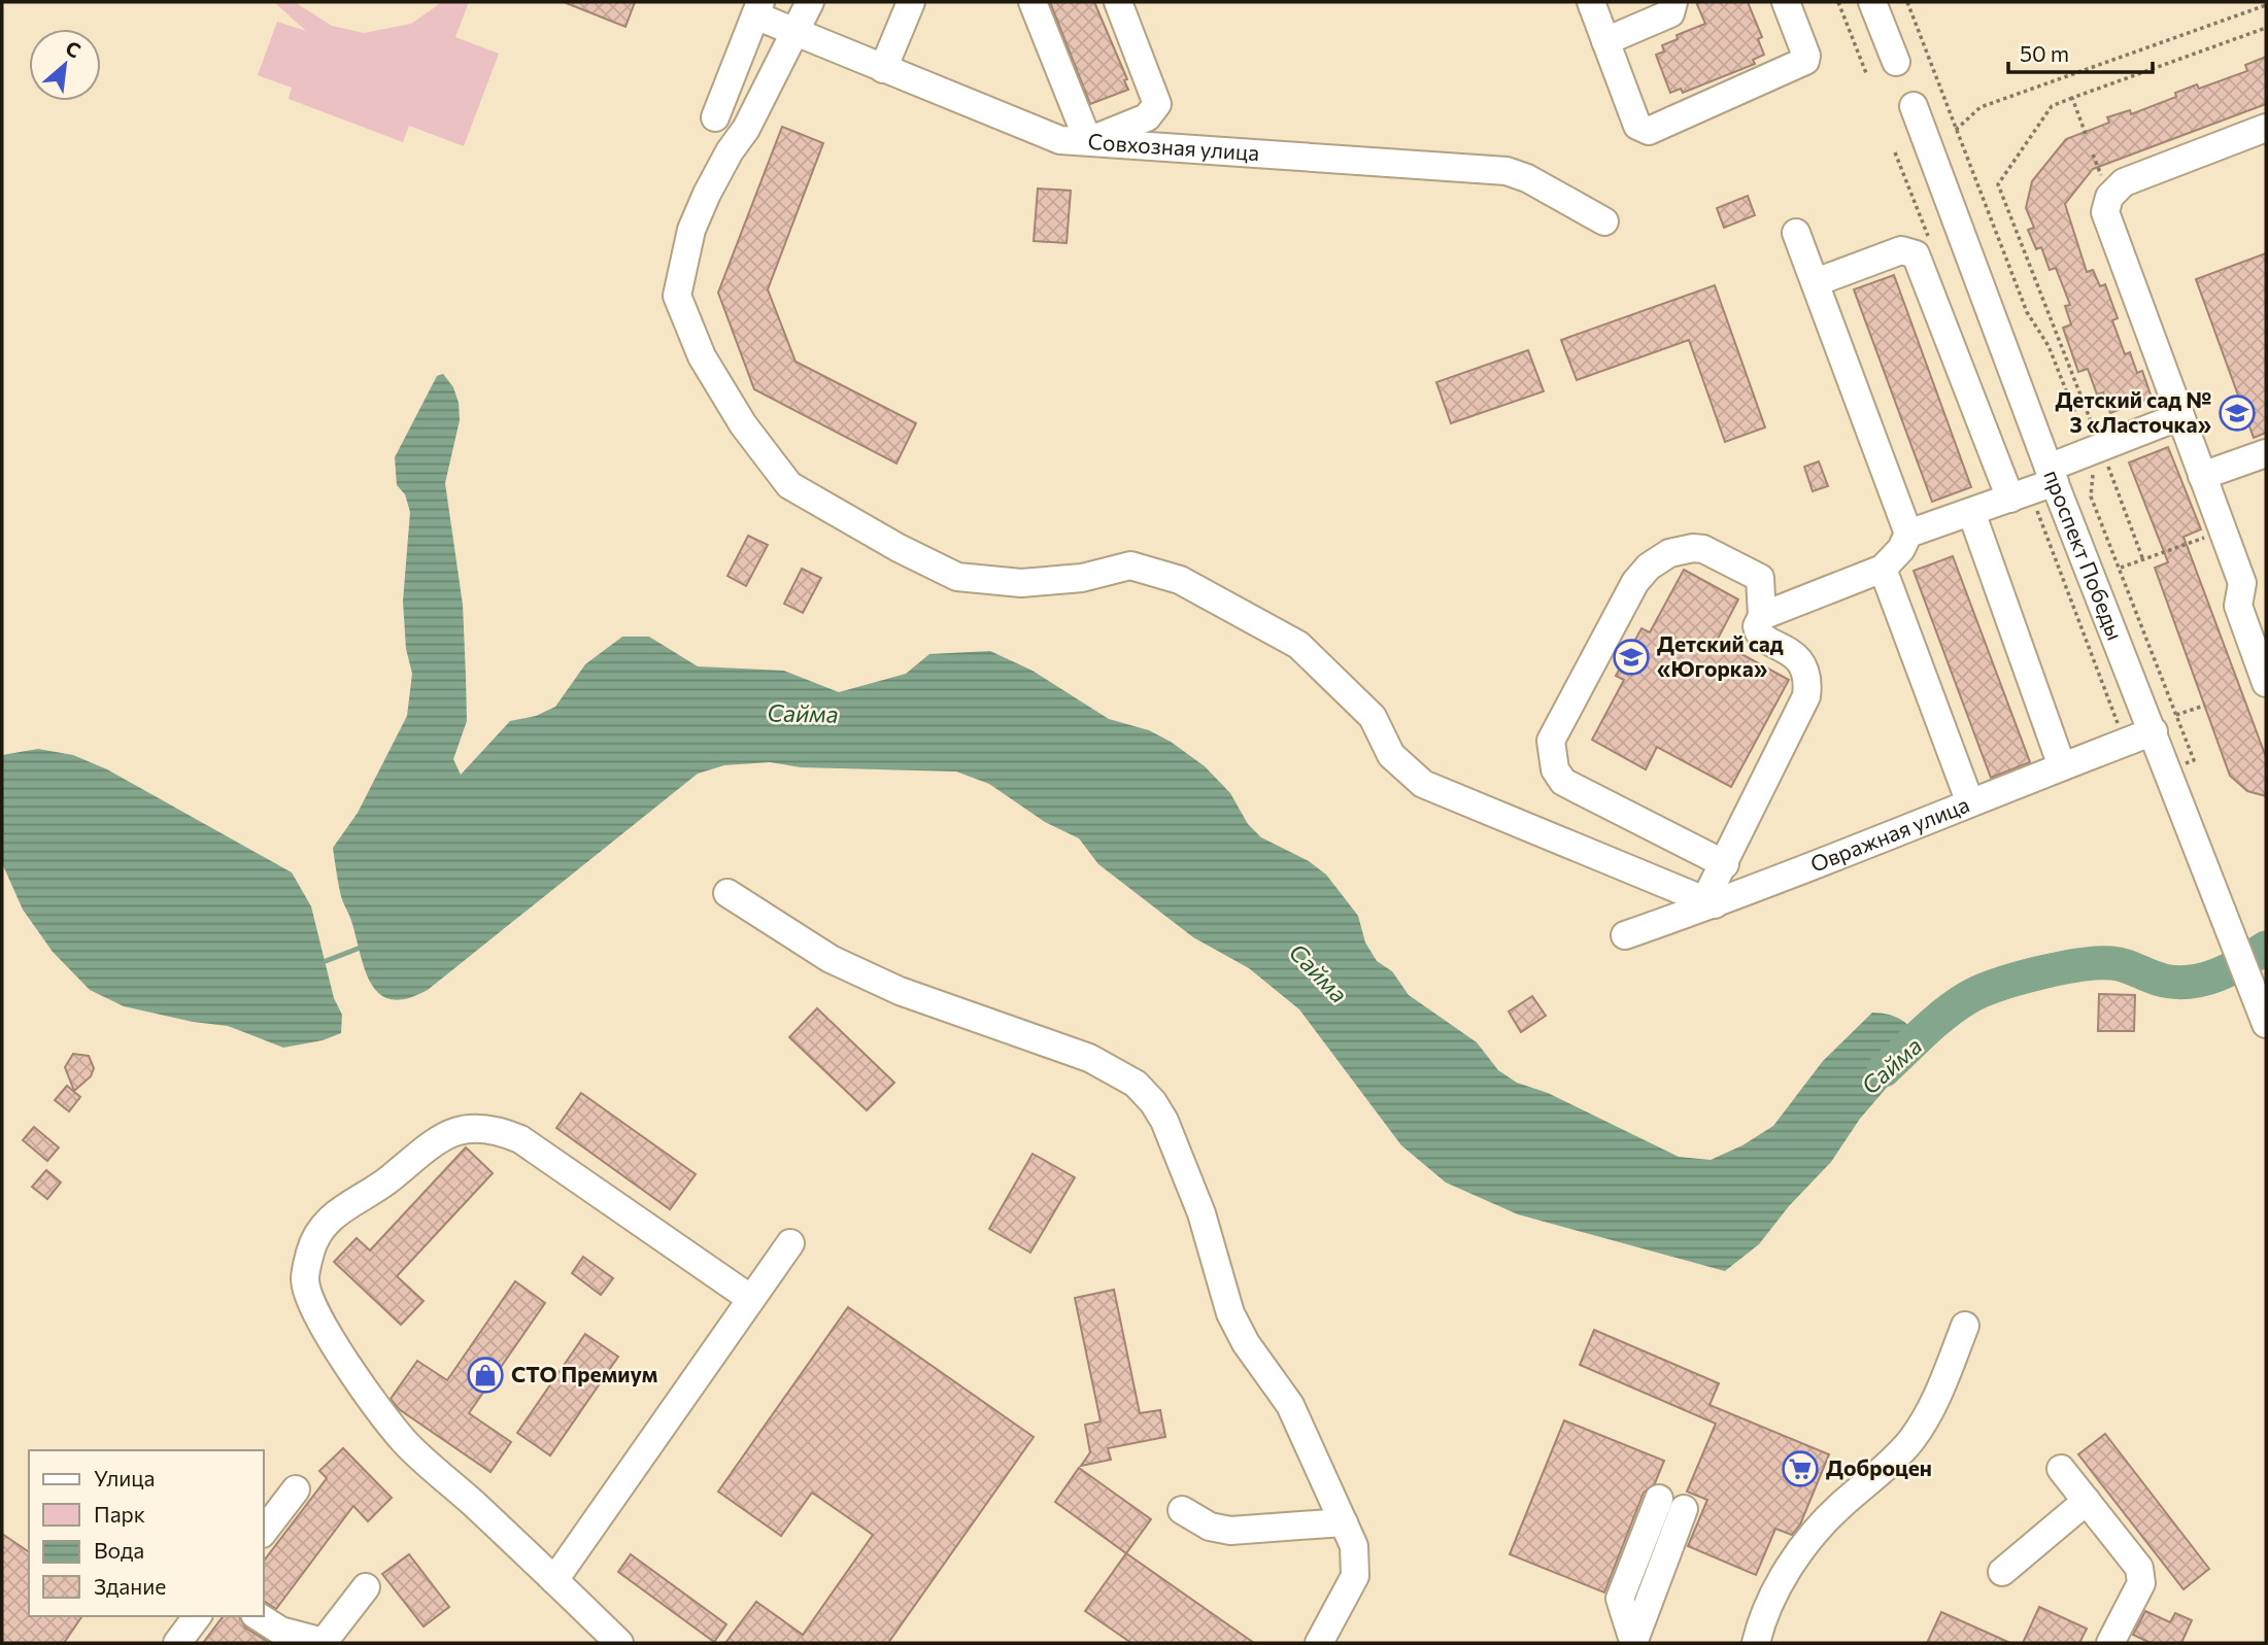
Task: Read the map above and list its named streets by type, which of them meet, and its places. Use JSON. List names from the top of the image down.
{
  "streets": {
    "street": ["Совхозная улица", "проспект Победы", "Овражная улица"]
  },
  "crossings": [
    ["проспект Победы", "Овражная улица"]
  ],
  "water": ["Сайма"],
  "places": {
    "school or university": ["Детский сад № 3 «Ласточка»", "Детский сад «Югорка»"],
    "shop": ["СТО Премиум"],
    "supermarket": ["Доброцен"]
  },
  "legend": [
    "Улица",
    "Парк",
    "Вода",
    "Здание"
  ],
  "scale_bar": "50 m",
  "north": "top right"
}
